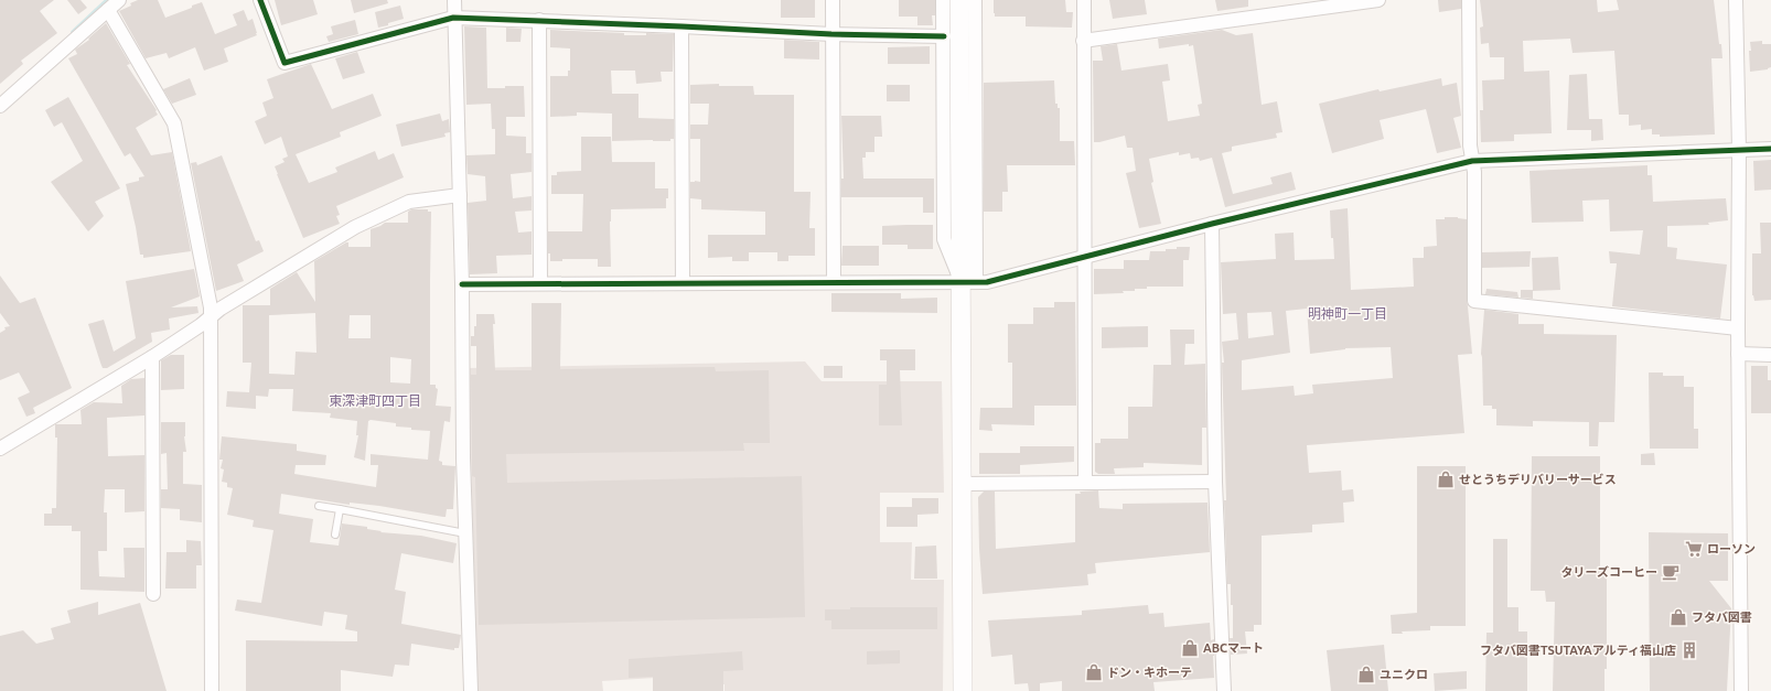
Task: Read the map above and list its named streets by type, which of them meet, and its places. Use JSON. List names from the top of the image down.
{
  "districts": ["明神町一丁目", "東深津町四丁目"],
  "places": {
    "shop": [
      "せとうちデリバリーサービス",
      "フタバ図書",
      "ABCマート",
      "ドン・キホーテ",
      "ユニクロ"
    ],
    "supermarket": ["ローソン"],
    "cafe": ["タリーズコーヒー"],
    "building": ["フタバ図書TSUTAYAアルティ福山店"]
  }
}
